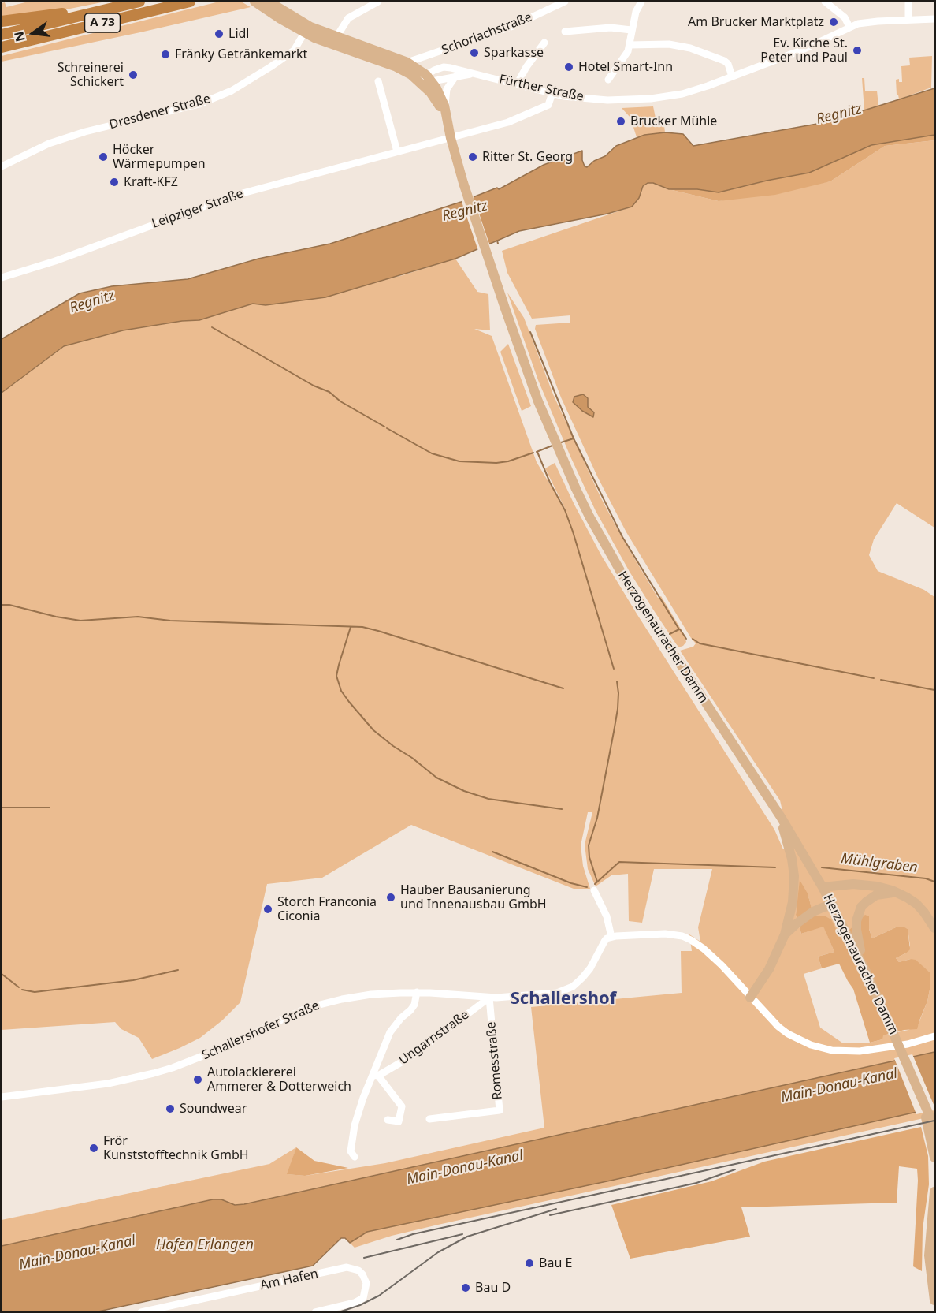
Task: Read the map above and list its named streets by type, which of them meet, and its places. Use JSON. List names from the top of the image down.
{
  "streets": {
    "highway": ["A 73"],
    "main road": ["Herzogenauracher Damm"],
    "street": [
      "Schorlachstraße",
      "Fürther Straße",
      "Dresdener Straße",
      "Leipziger Straße",
      "Schallershofer Straße",
      "Ungarnstraße",
      "Romesstraße",
      "Am Hafen"
    ]
  },
  "crossings": [
    ["Fürther Straße", "Leipziger Straße"],
    ["Fürther Straße", "Herzogenauracher Damm"],
    ["Leipziger Straße", "Herzogenauracher Damm"],
    ["Schallershofer Straße", "Ungarnstraße"],
    ["Schallershofer Straße", "Romesstraße"],
    ["Ungarnstraße", "Romesstraße"]
  ],
  "districts": ["Schallershof"],
  "water": [
    "Regnitz",
    "Mühlgraben",
    "Main-Donau-Kanal",
    "Hafen Erlangen"
  ],
  "places": [
    "Am Brucker Marktplatz",
    "Lidl",
    "Ev. Kirche St. Peter und Paul",
    "Sparkasse",
    "Fränky Getränkemarkt",
    "Hotel Smart-Inn",
    "Schreinerei Schickert",
    "Brucker Mühle",
    "Höcker Wärmepumpen",
    "Ritter St. Georg",
    "Kraft-KFZ",
    "Hauber Bausanierung und Innenausbau GmbH",
    "Storch Franconia Ciconia",
    "Autolackiererei Ammerer & Dotterweich",
    "Soundwear",
    "Frör Kunststofftechnik GmbH",
    "Bau E",
    "Bau D"
  ],
  "north": "left"
}
